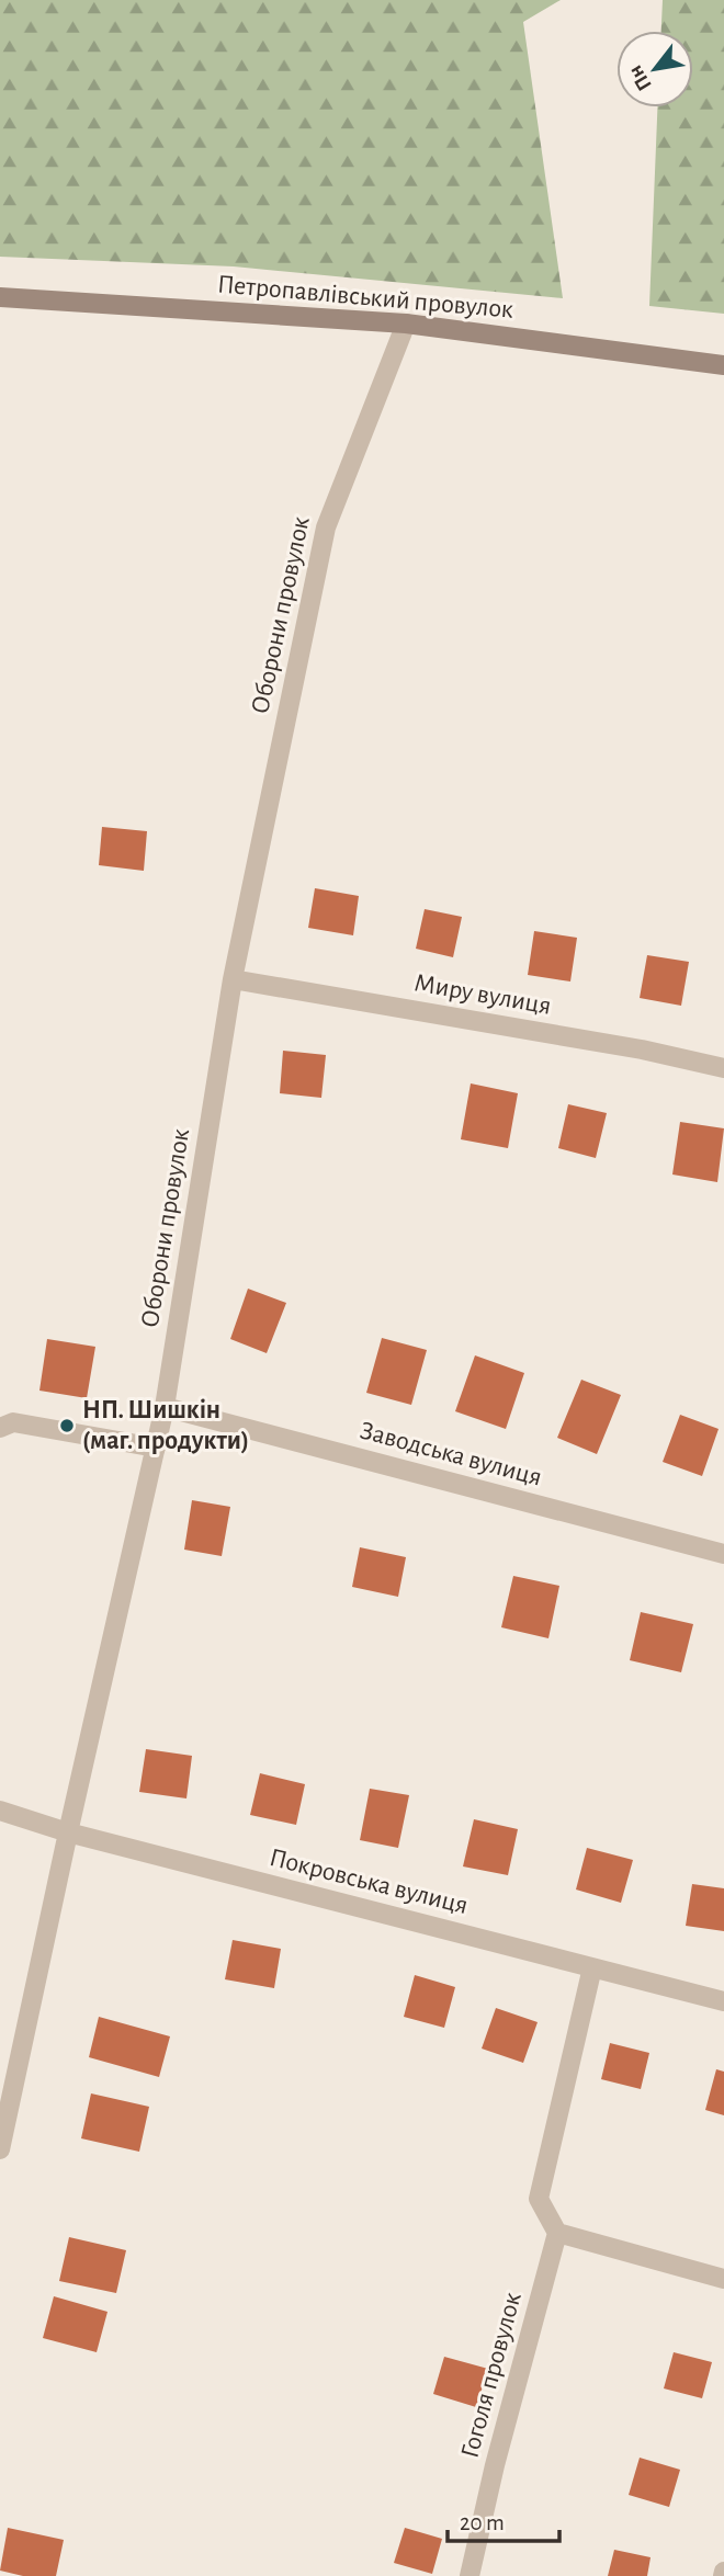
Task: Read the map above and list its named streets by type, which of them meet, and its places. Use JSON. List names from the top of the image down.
{
  "streets": {
    "street": [
      "Петропавлівський провулок",
      "Оборони провулок",
      "Миру вулиця",
      "Заводська вулиця",
      "Покровська вулиця",
      "Гоголя провулок"
    ]
  },
  "crossings": [
    ["Петропавлівський провулок", "Оборони провулок"],
    ["Оборони провулок", "Миру вулиця"],
    ["Оборони провулок", "Заводська вулиця"],
    ["Оборони провулок", "Покровська вулиця"]
  ],
  "places": ["НП. Шишкін (маг. продукти)"],
  "scale_bar": "20 m",
  "north": "bottom left"
}
